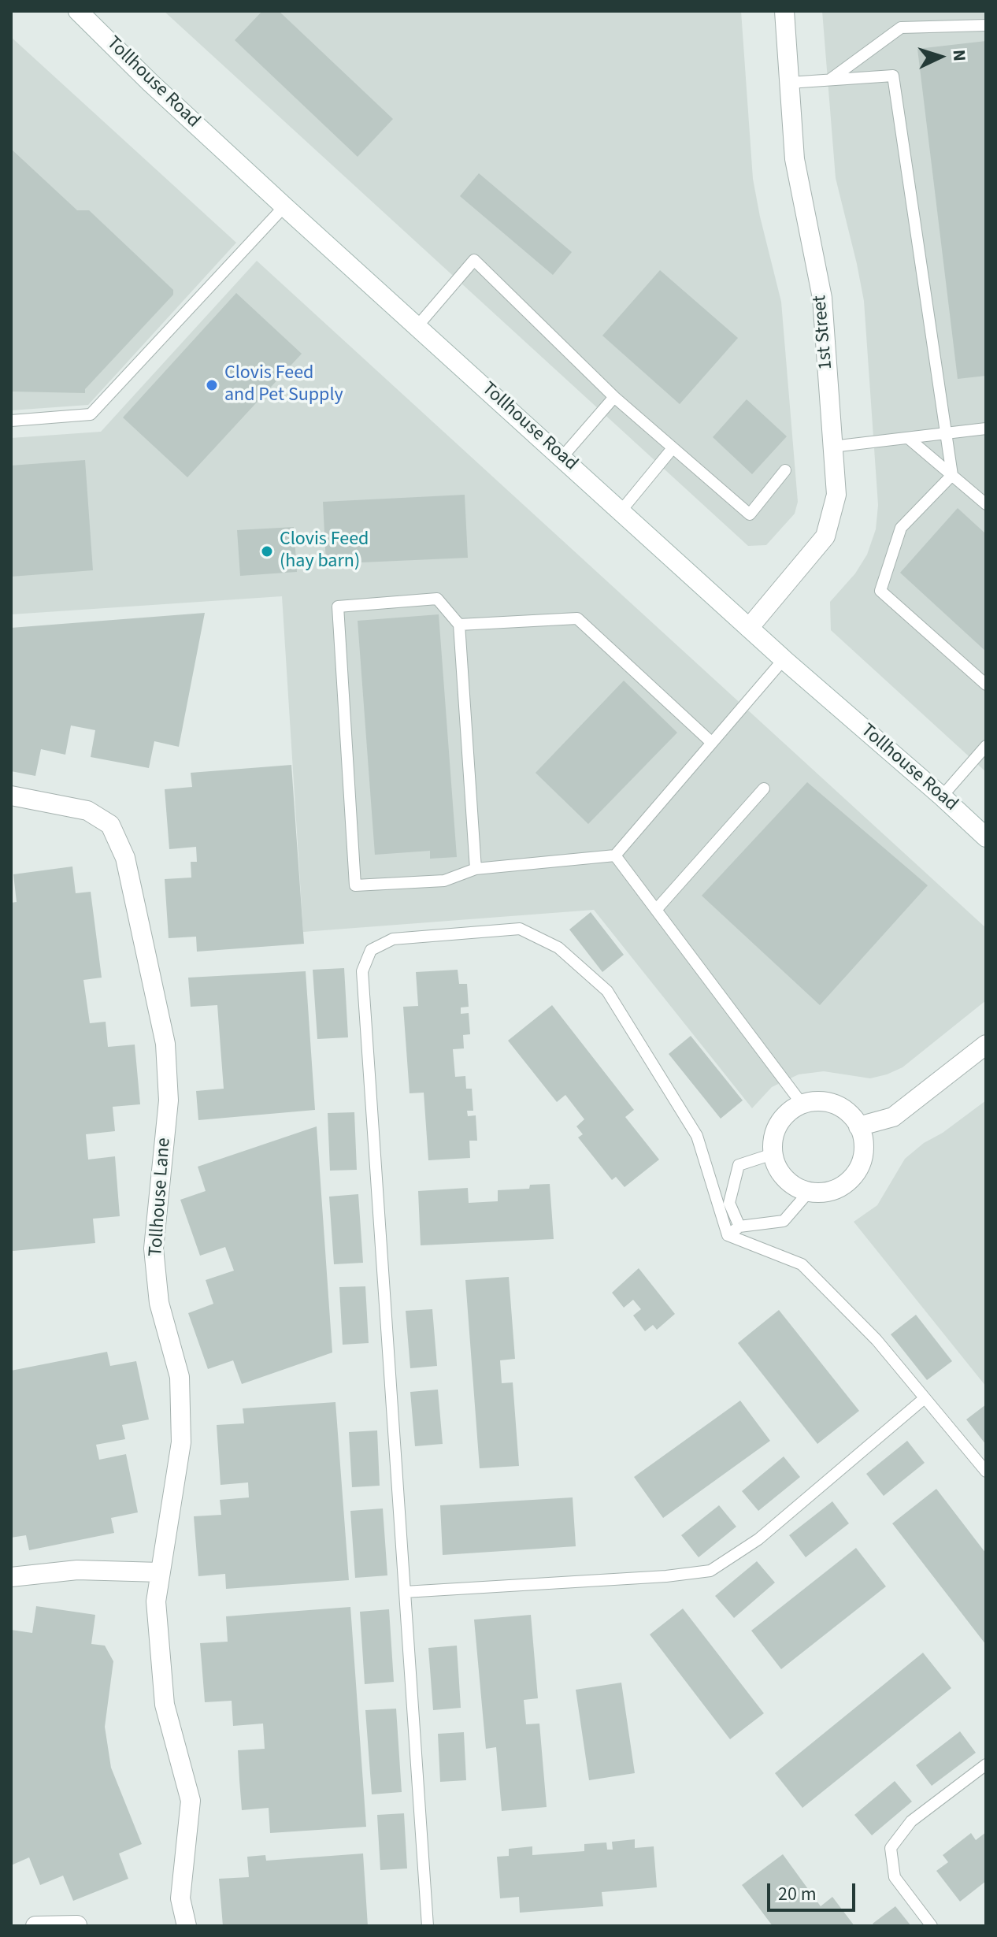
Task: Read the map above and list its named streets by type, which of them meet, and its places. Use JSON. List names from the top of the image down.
{
  "streets": {
    "street": ["Tollhouse Road", "1st Street", "Tollhouse Lane"]
  },
  "crossings": [
    ["Tollhouse Road", "1st Street"]
  ],
  "places": ["Clovis Feed and Pet Supply", "Clovis Feed (hay barn)"],
  "scale_bar": "20 m",
  "north": "right"
}
